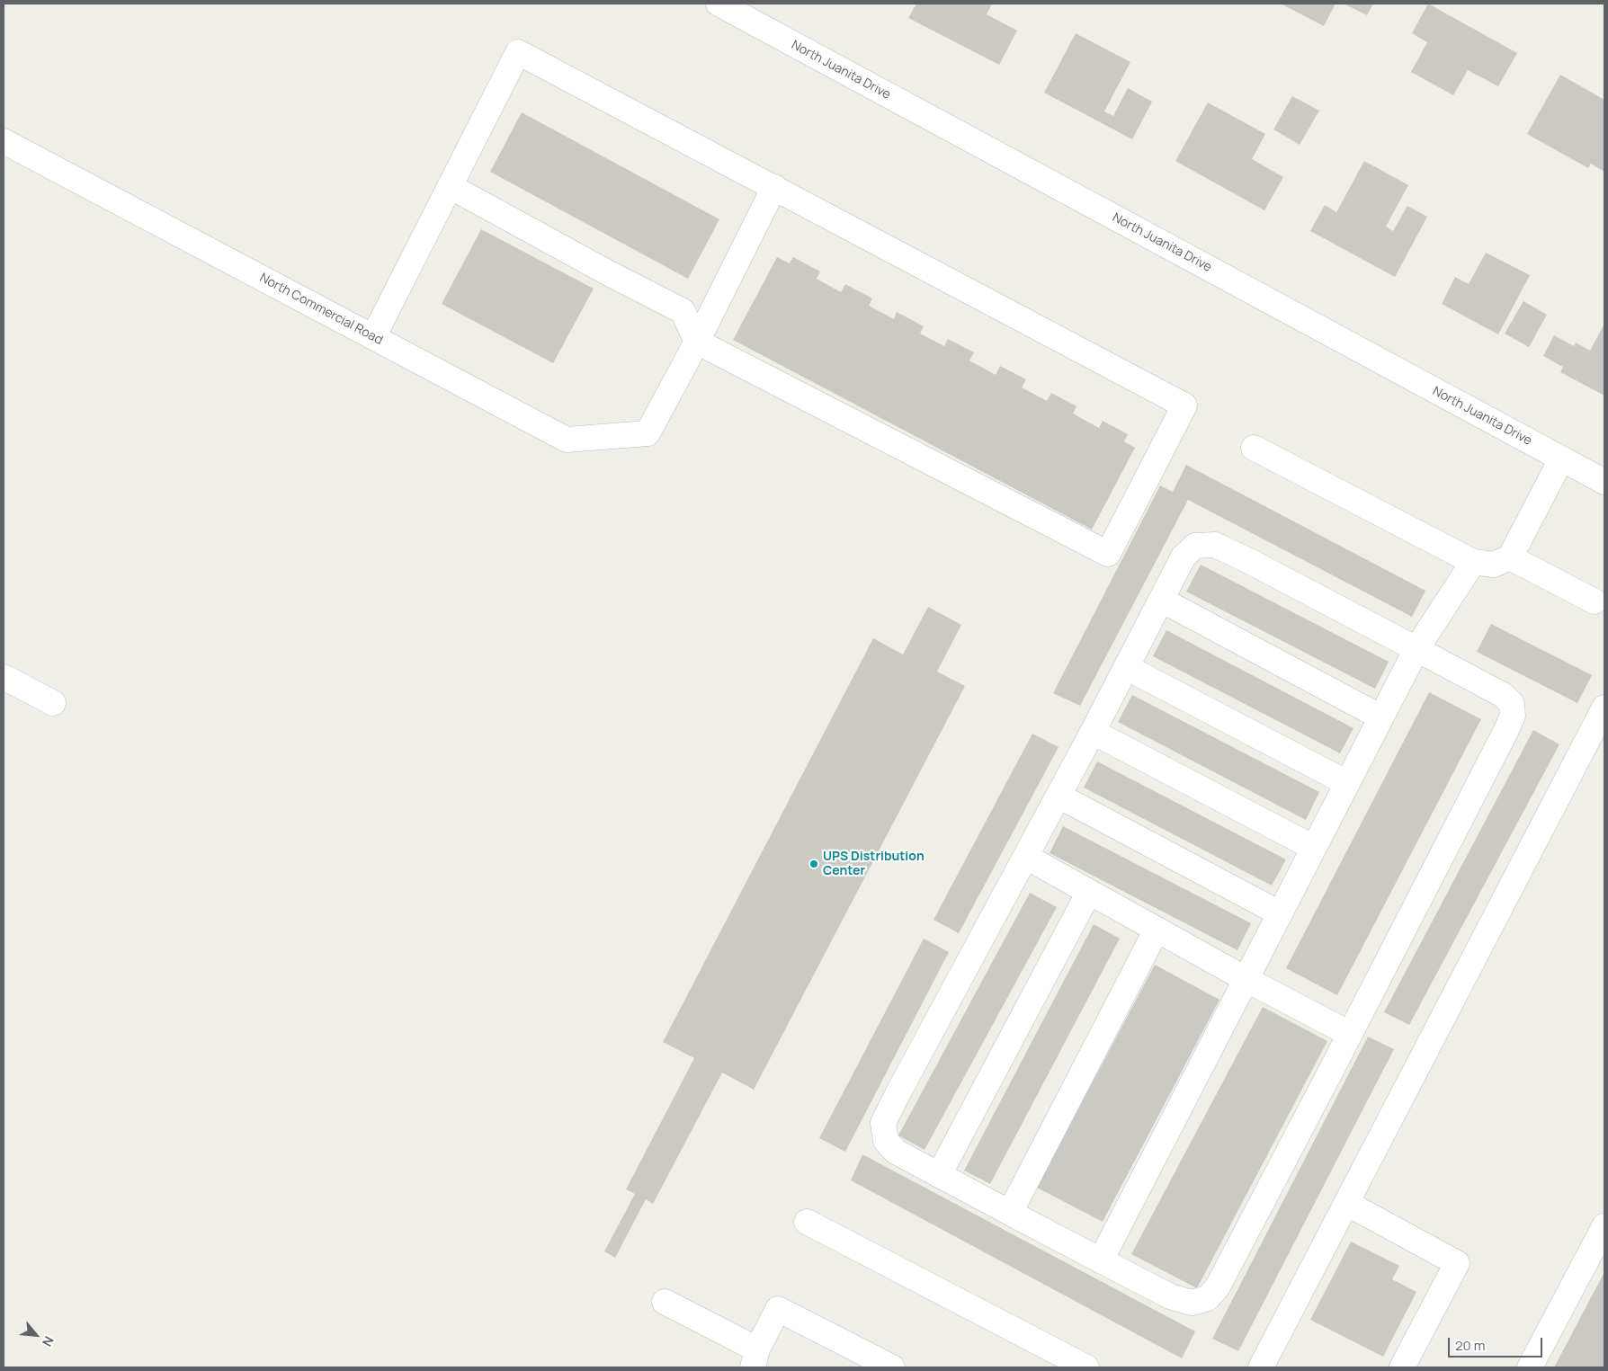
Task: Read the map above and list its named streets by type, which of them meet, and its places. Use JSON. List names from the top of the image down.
{
  "streets": {
    "street": ["North Juanita Drive", "North Commercial Road"]
  },
  "places": ["UPS Distribution Center"],
  "scale_bar": "20 m",
  "north": "bottom right"
}
